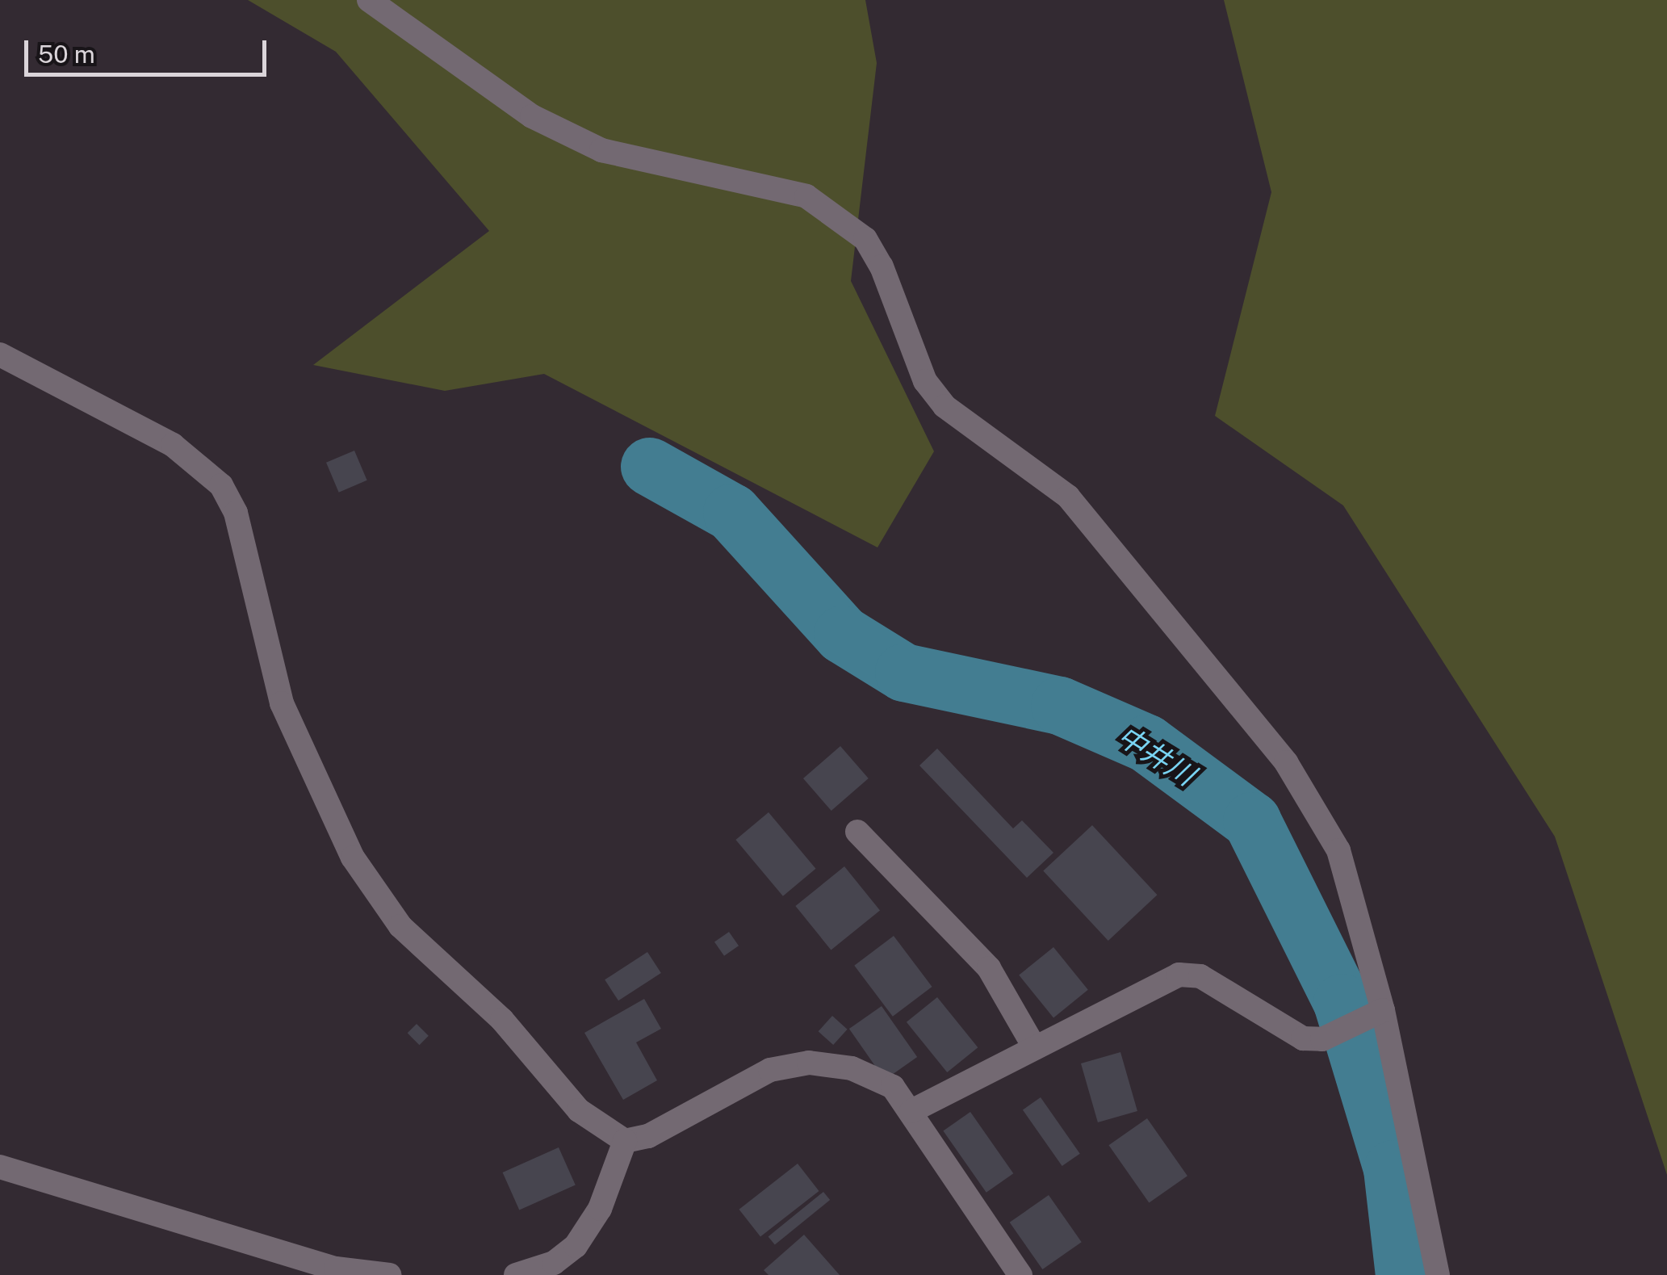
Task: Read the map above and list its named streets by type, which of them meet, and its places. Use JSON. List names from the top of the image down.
{
  "water": ["中井川"],
  "scale_bar": "50 m"
}
